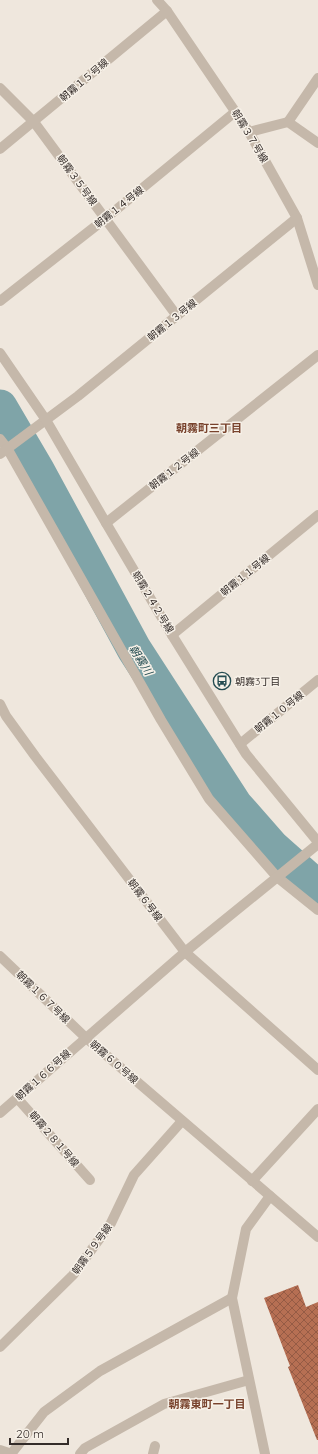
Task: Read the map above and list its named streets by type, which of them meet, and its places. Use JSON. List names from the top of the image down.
{
  "streets": {
    "street": [
      "朝霧１５号線",
      "朝霧３７号線",
      "朝霧３５号線",
      "朝霧１４号線",
      "朝霧１３号線",
      "朝霧１２号線",
      "朝霧１１号線",
      "朝霧２４２号線",
      "朝霧１０号線",
      "朝霧６号線",
      "朝霧１６７号線",
      "朝霧６０号線",
      "朝霧１６６号線",
      "朝霧２８１号線",
      "朝霧５９号線"
    ]
  },
  "crossings": [
    ["朝霧１５号線", "朝霧３７号線"],
    ["朝霧１５号線", "朝霧３５号線"],
    ["朝霧３７号線", "朝霧１４号線"],
    ["朝霧３７号線", "朝霧１３号線"],
    ["朝霧３５号線", "朝霧１４号線"],
    ["朝霧３５号線", "朝霧１３号線"],
    ["朝霧１３号線", "朝霧２４２号線"],
    ["朝霧１２号線", "朝霧２４２号線"],
    ["朝霧１１号線", "朝霧２４２号線"],
    ["朝霧２４２号線", "朝霧１０号線"],
    ["朝霧２４２号線", "朝霧６０号線"],
    ["朝霧６号線", "朝霧６０号線"],
    ["朝霧１６７号線", "朝霧６０号線"],
    ["朝霧１６７号線", "朝霧１６６号線"],
    ["朝霧６０号線", "朝霧１６６号線"],
    ["朝霧６０号線", "朝霧５９号線"],
    ["朝霧１６６号線", "朝霧２８１号線"]
  ],
  "districts": ["朝霧町三丁目", "朝霧東町一丁目"],
  "water": ["朝霧川"],
  "places": {
    "bus stop": ["朝霧3丁目"]
  },
  "scale_bar": "20 m"
}
